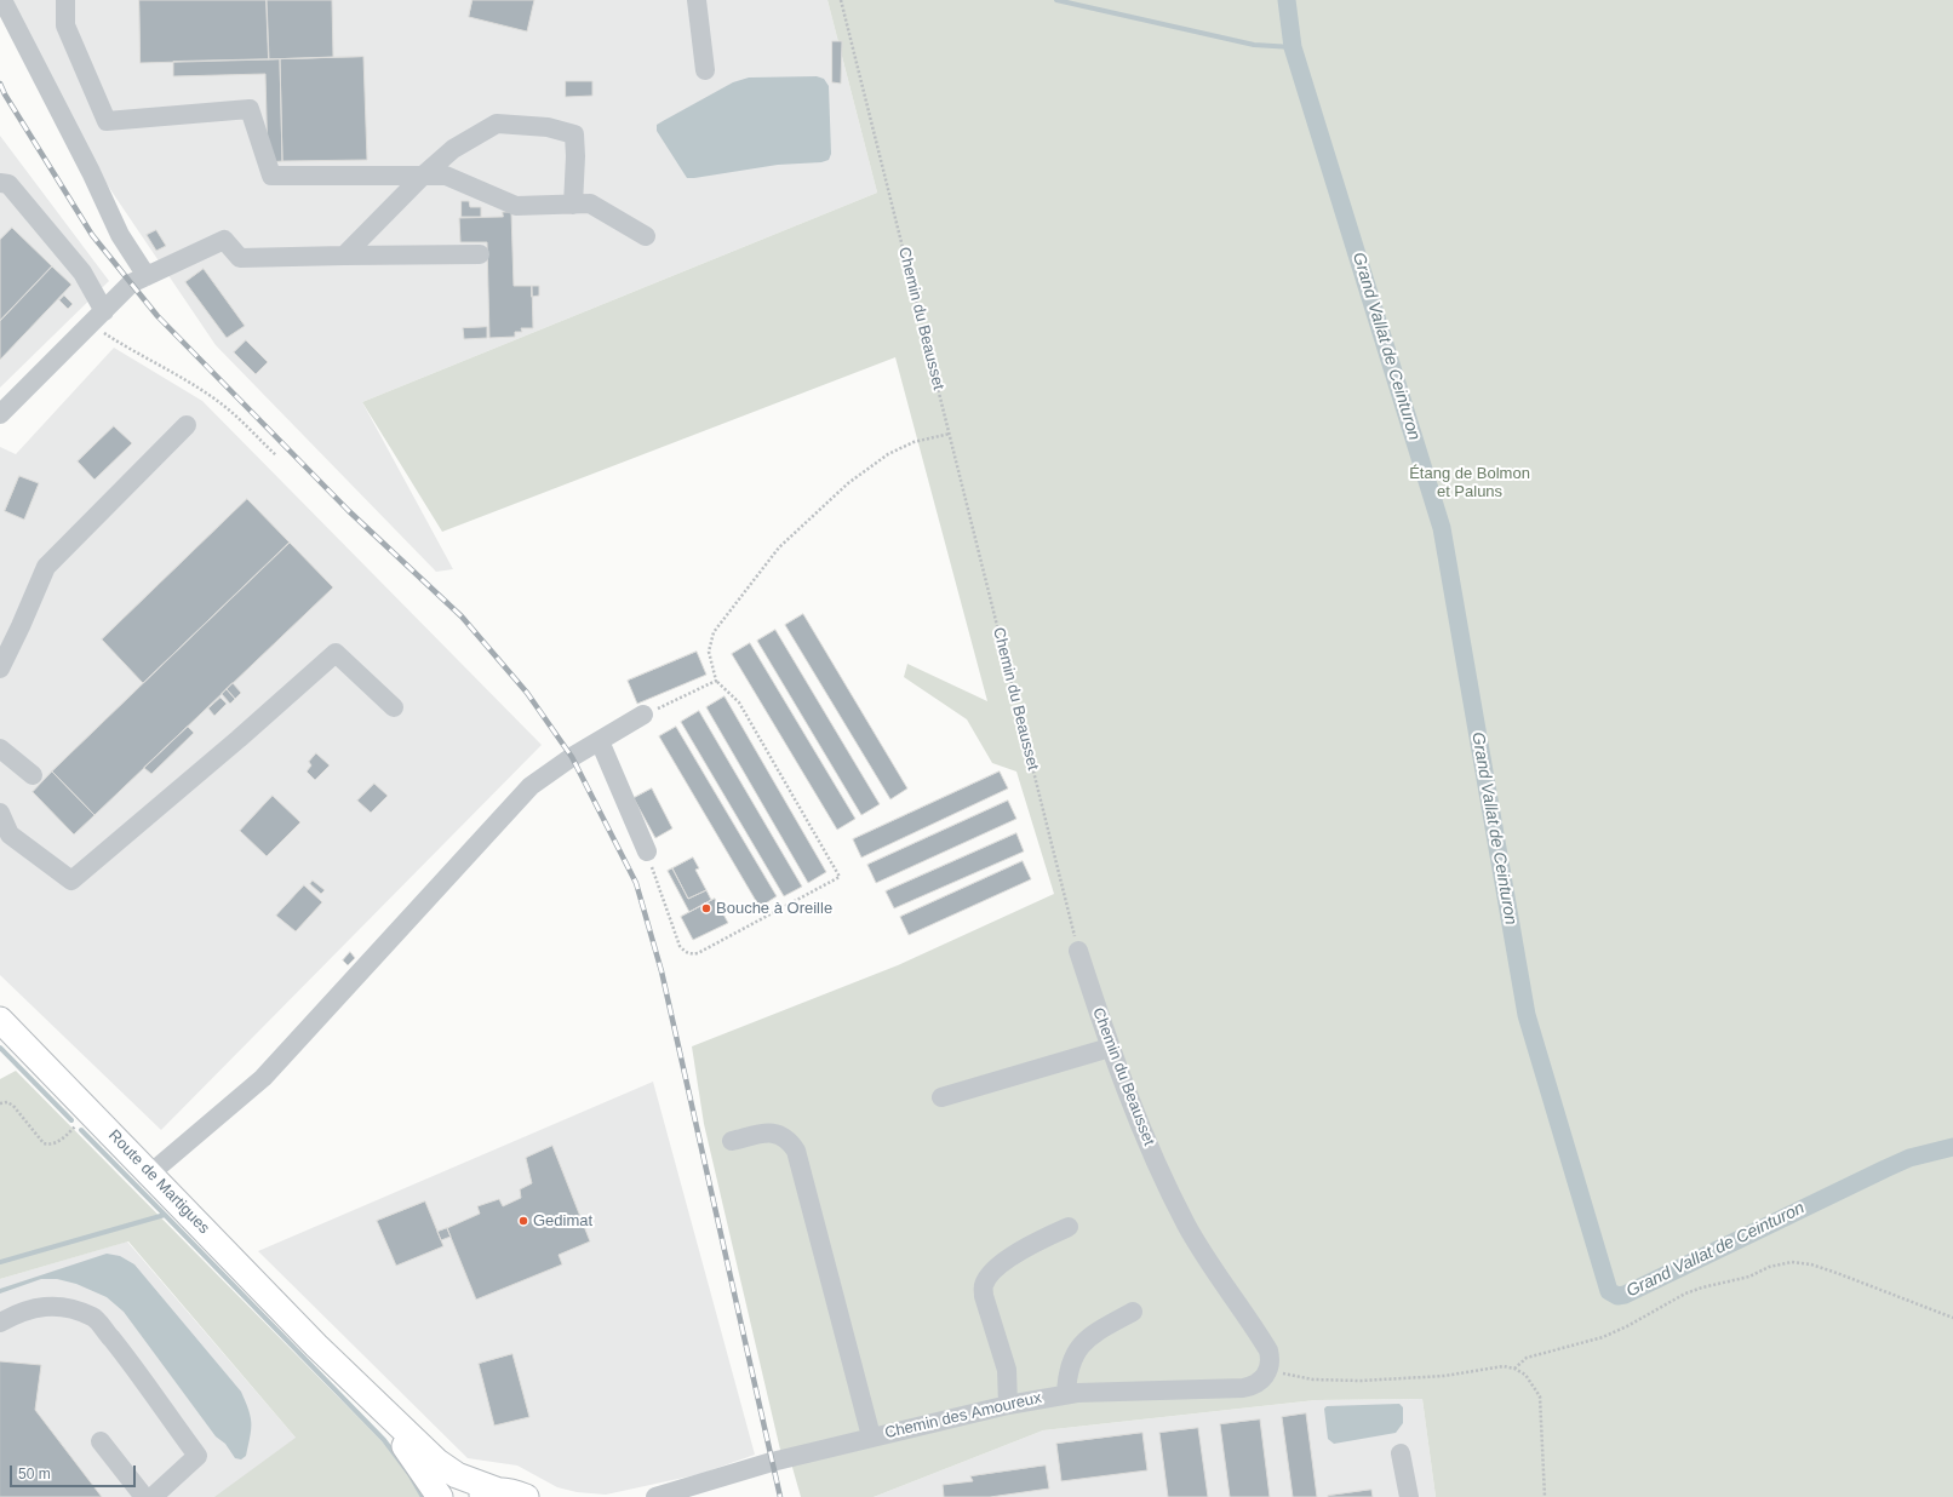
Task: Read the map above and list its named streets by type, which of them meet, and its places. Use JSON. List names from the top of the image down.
{
  "streets": {
    "main road": ["Route de Martigues"],
    "street": ["Chemin du Beausset", "Chemin des Amoureux"]
  },
  "crossings": [
    ["Chemin du Beausset", "Chemin des Amoureux"]
  ],
  "water": ["Grand Vallat de Ceinturon"],
  "parks": ["Étang de Bolmon et Paluns"],
  "places": ["Bouche à Oreille", "Gedimat"],
  "scale_bar": "50 m"
}
